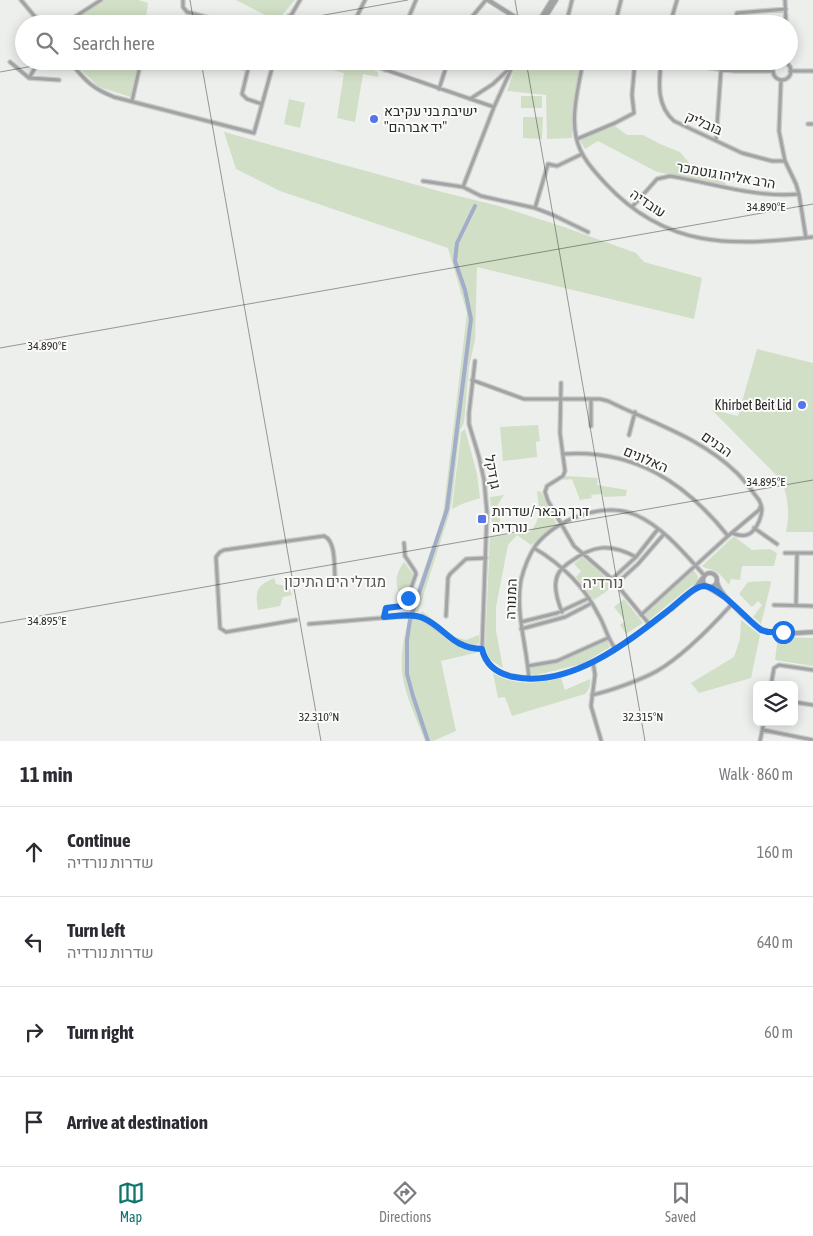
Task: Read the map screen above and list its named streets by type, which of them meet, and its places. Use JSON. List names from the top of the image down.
{
  "streets": {
    "street": [
      "בובליק",
      "הרב אליהו גוטמכר",
      "עובדיה",
      "הבנים",
      "האלונים",
      "גן דקל",
      "המנורה"
    ]
  },
  "crossings": [
    ["הרב אליהו גוטמכר", "עובדיה"],
    ["הבנים", "גן דקל"]
  ],
  "districts": ["מגדלי הים התיכון", "נורדיה"],
  "places": {
    "other": ["ישיבת בני עקיבא \"יד אברהם\"", "Khirbet Beit Lid"],
    "transit": ["דרך הבאר/שדרות נורדיה"]
  },
  "page": {
    "search": "Search here",
    "heading": ["11 min", "Walk · 860 m"],
    "list": [
      ["Continue", "שדרות נורדיה", "160 m"],
      ["Turn left", "שדרות נורדיה", "640 m"],
      ["Turn right", "60 m"],
      "Arrive at destination"
    ],
    "nav": ["Map", "Directions", "Saved"]
  },
  "coordinates": [
    "34.890°E",
    "34.895°E",
    "32.310°N",
    "32.315°N"
  ]
}
